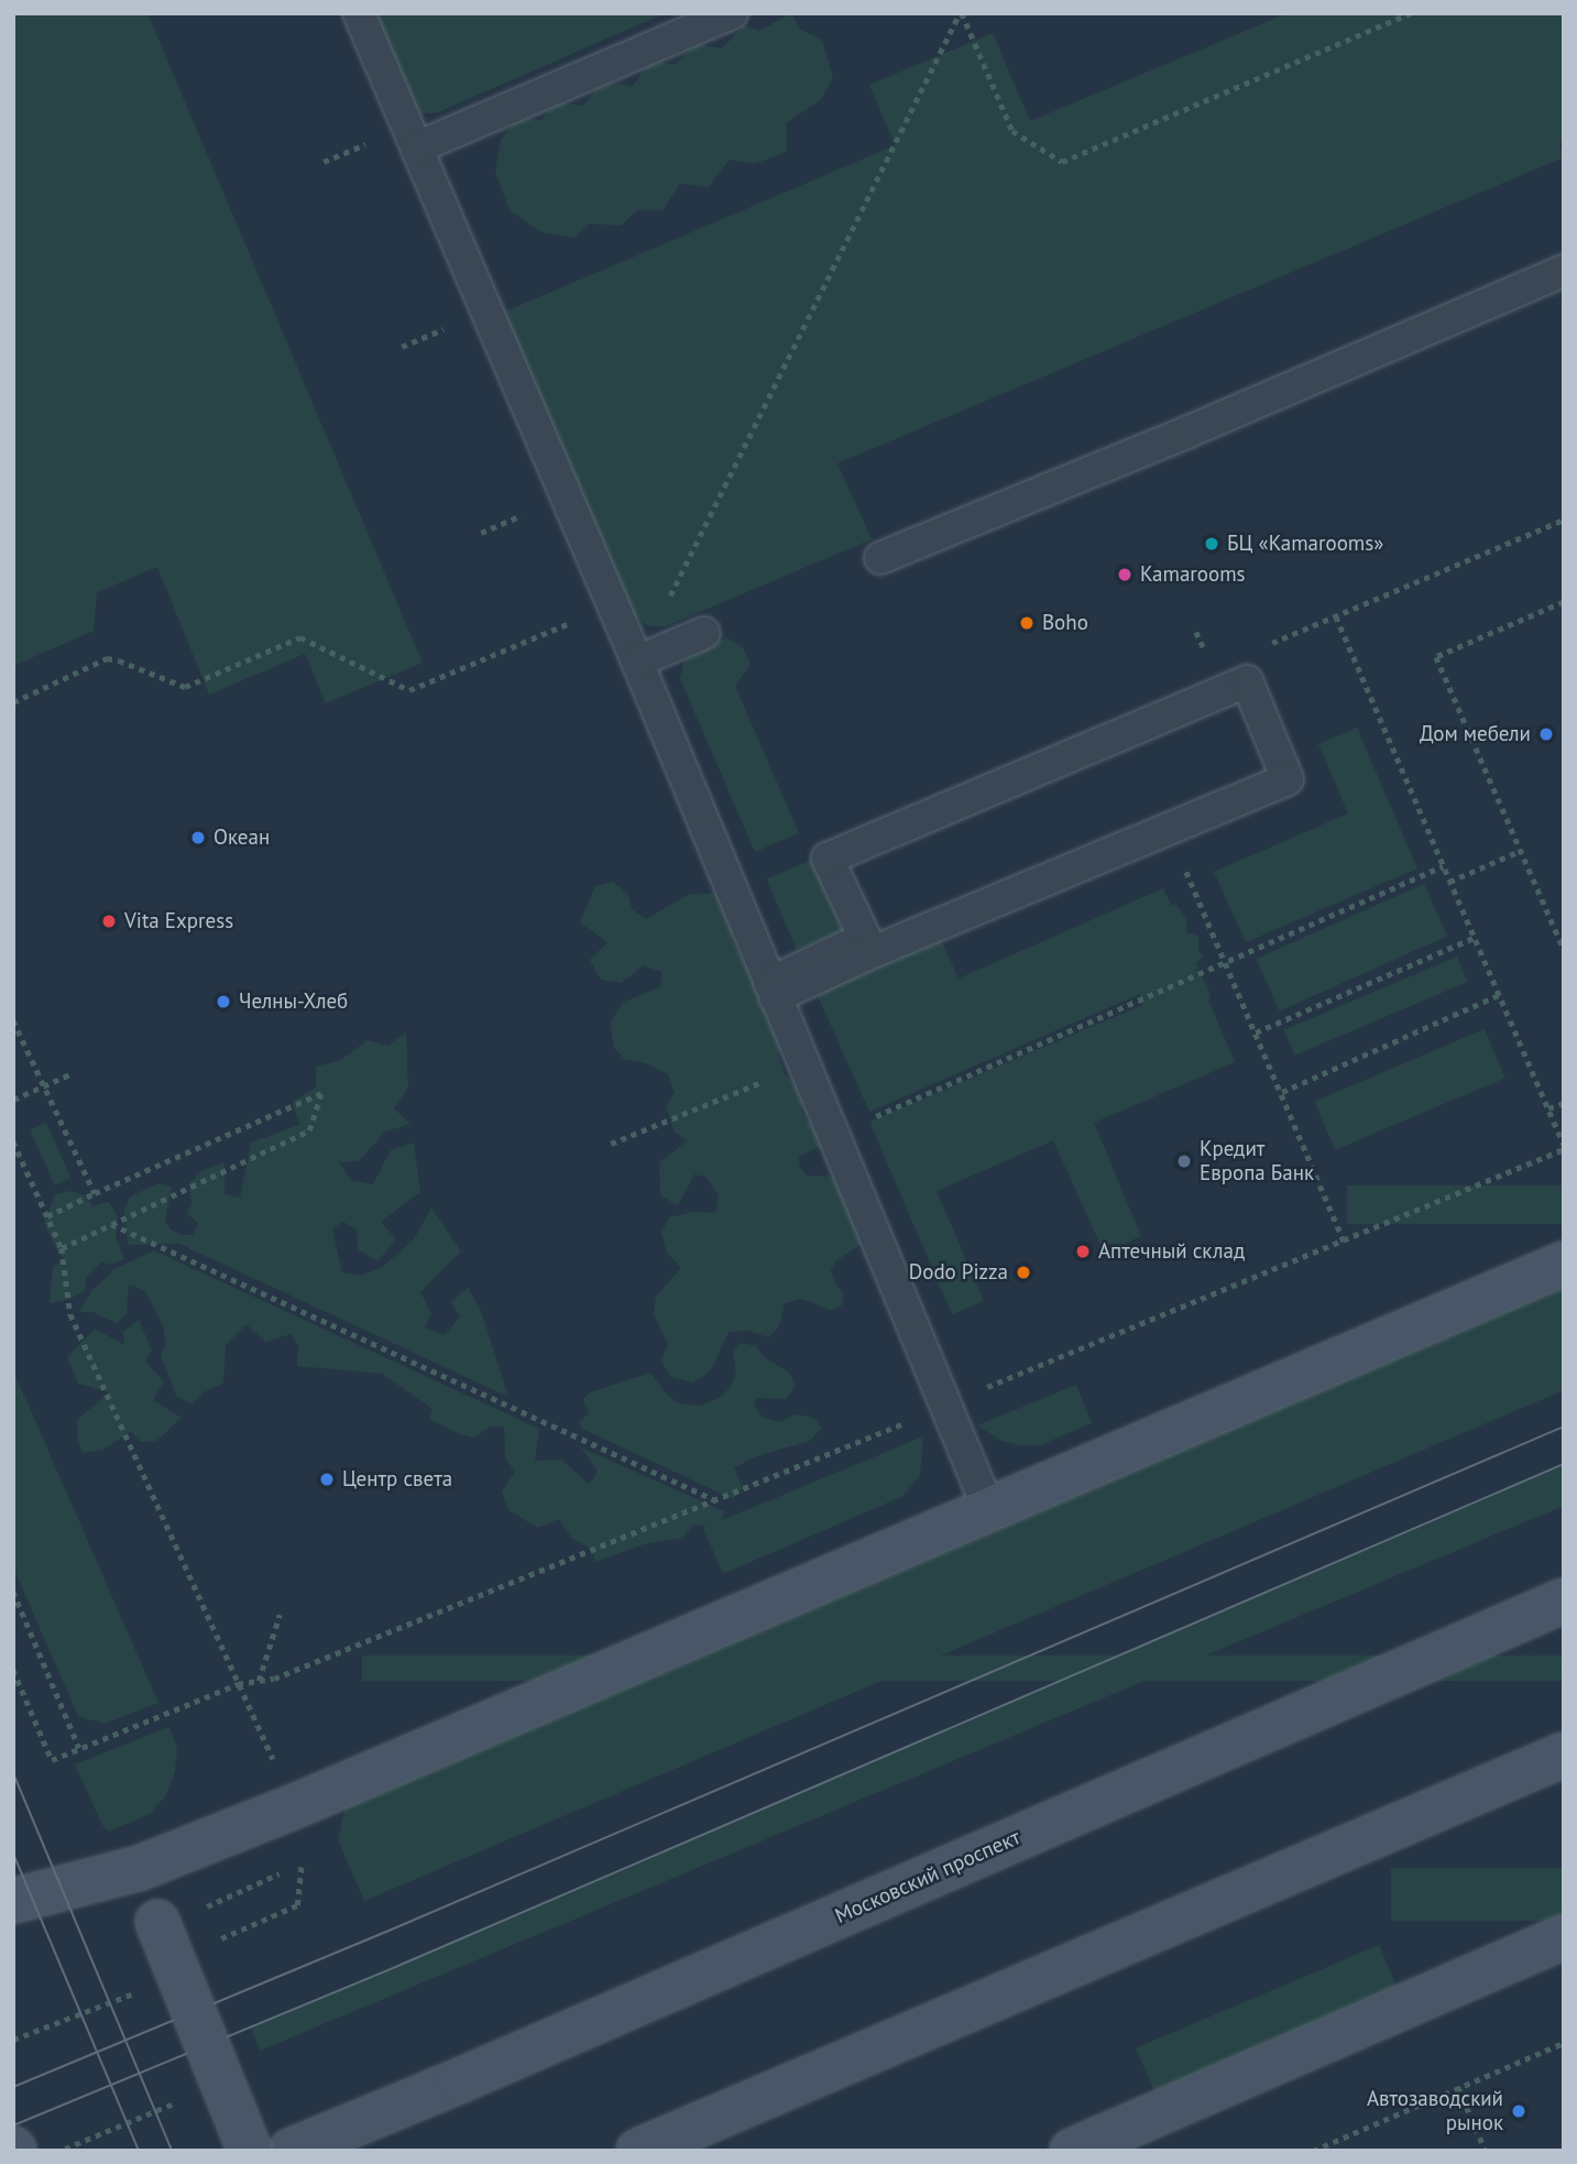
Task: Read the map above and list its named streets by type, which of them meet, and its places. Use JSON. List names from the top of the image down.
{
  "streets": {
    "main road": ["Московский проспект"]
  },
  "places": [
    "БЦ «Kamarooms»",
    "Kamarooms",
    "Boho",
    "Дом мебели",
    "Океан",
    "Vita Express",
    "Челны-Хлеб",
    "Кредит Европа Банк",
    "Аптечный склад",
    "Dodo Pizza",
    "Центр света",
    "Автозаводский рынок"
  ]
}
